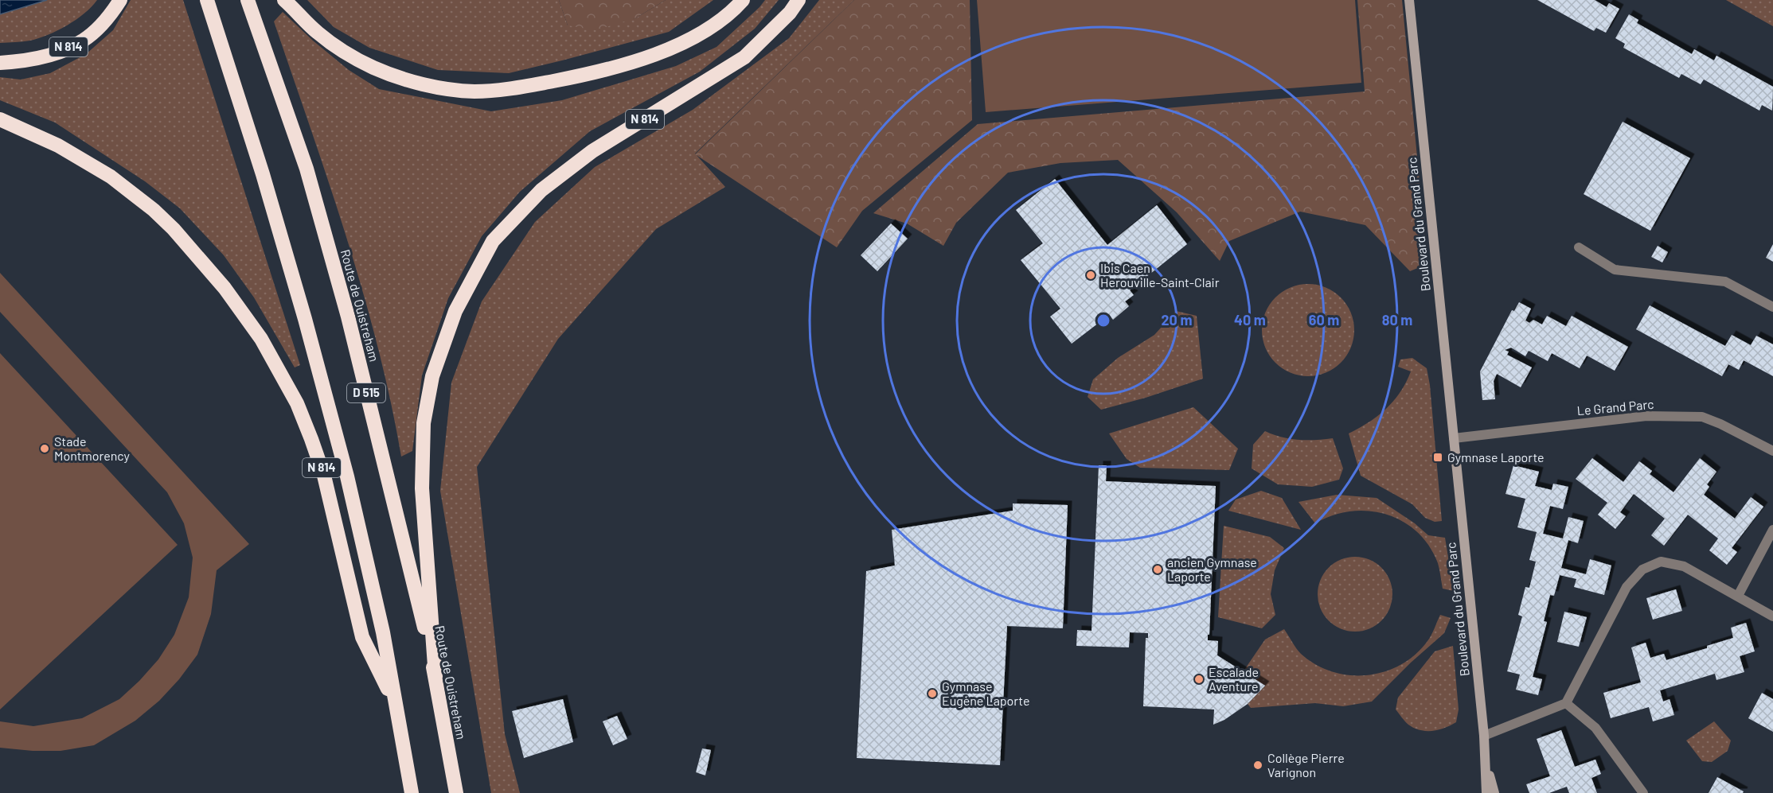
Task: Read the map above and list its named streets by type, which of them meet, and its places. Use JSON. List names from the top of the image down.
{
  "streets": {
    "highway": ["N 814", "Route de Ouistreham", "D 515"],
    "street": ["Boulevard du Grand Parc", "Le Grand Parc"]
  },
  "crossings": [
    ["N 814", "Route de Ouistreham"],
    ["N 814", "D 515"],
    ["Boulevard du Grand Parc", "Le Grand Parc"]
  ],
  "places": {
    "other": [
      "Ibis Caen Herouville-Saint-Clair",
      "Stade Montmorency",
      "ancien Gymnase Laporte",
      "Escalade Aventure",
      "Gymnase Eugène Laporte",
      "Collège Pierre Varignon"
    ],
    "transit": ["Gymnase Laporte"]
  },
  "rings": [
    "20 m",
    "40 m",
    "60 m",
    "80 m"
  ]
}
